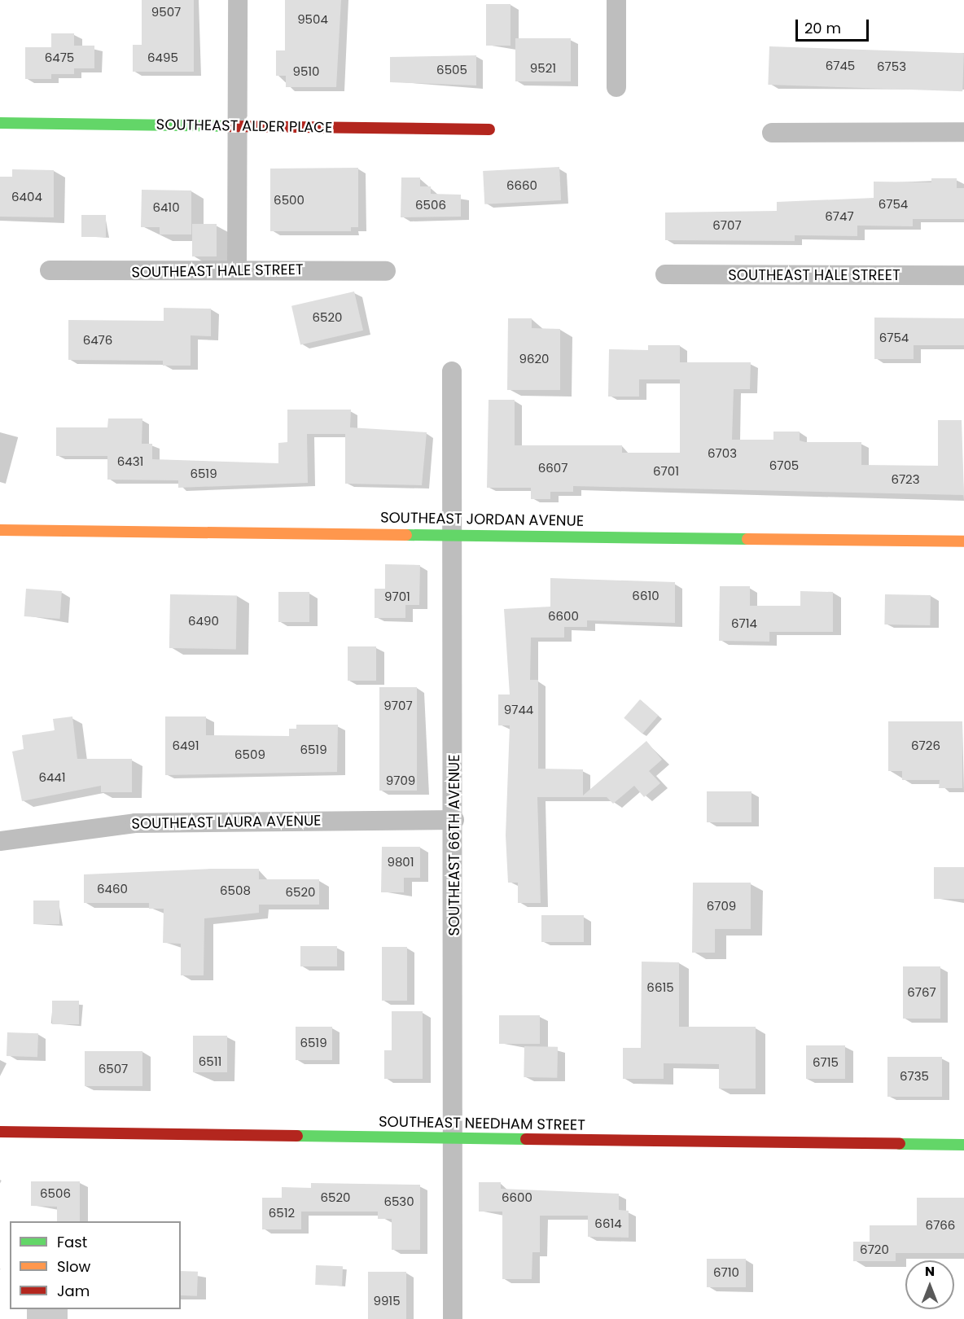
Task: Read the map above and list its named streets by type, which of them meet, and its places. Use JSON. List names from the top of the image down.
{
  "streets": {
    "street": [
      "SOUTHEAST ALDER PLACE",
      "SOUTHEAST HALE STREET",
      "SOUTHEAST JORDAN AVENUE",
      "SOUTHEAST LAURA AVENUE",
      "SOUTHEAST 66TH AVENUE",
      "SOUTHEAST NEEDHAM STREET"
    ]
  },
  "crossings": [
    ["SOUTHEAST JORDAN AVENUE", "SOUTHEAST 66TH AVENUE"],
    ["SOUTHEAST LAURA AVENUE", "SOUTHEAST 66TH AVENUE"],
    ["SOUTHEAST 66TH AVENUE", "SOUTHEAST NEEDHAM STREET"]
  ],
  "house_numbers": [
    "9507",
    "9504",
    "6475",
    "6495",
    "6745",
    "6753",
    "9521",
    "6505",
    "9510",
    "6660",
    "6404",
    "6500",
    "6754",
    "6506",
    "6410",
    "6747",
    "6707",
    "6520",
    "6754",
    "6476",
    "9620",
    "6703",
    "6431",
    "6705",
    "6607",
    "6701",
    "6519",
    "6723",
    "6610",
    "9701",
    "6600",
    "6490",
    "6714",
    "9707",
    "9744",
    "6491",
    "6726",
    "6519",
    "6509",
    "6441",
    "9709",
    "9801",
    "6460",
    "6508",
    "6520",
    "6709",
    "6615",
    "6767",
    "6519",
    "6511",
    "6715",
    "6507",
    "6735",
    "6506",
    "6520",
    "6600",
    "6530",
    "6512",
    "6614",
    "6766",
    "6720",
    "6710",
    "9915"
  ],
  "legend": ["Fast", "Slow", "Jam"],
  "scale_bar": "20 m",
  "north": "top"
}
